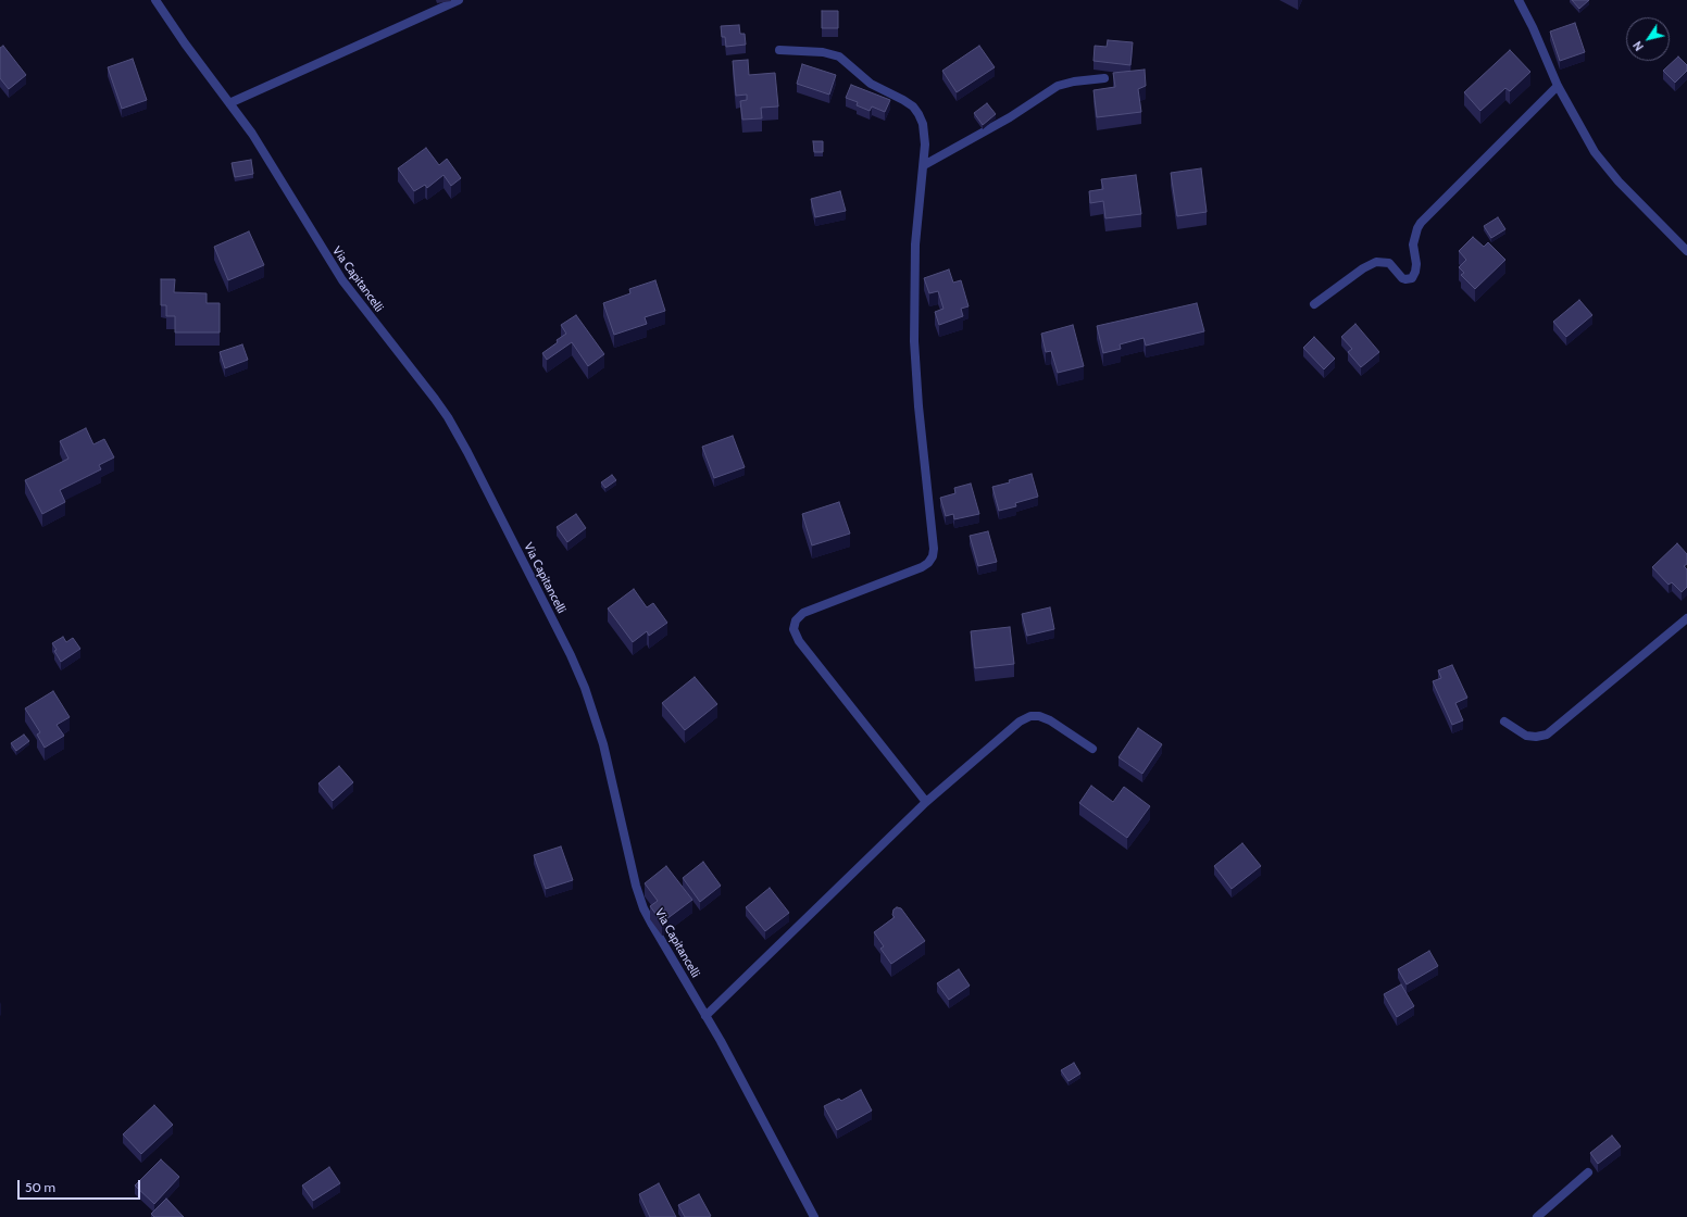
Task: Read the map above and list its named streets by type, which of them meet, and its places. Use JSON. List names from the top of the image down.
{
  "streets": {
    "street": ["Via Capitancelli"]
  },
  "scale_bar": "50 m",
  "north": "bottom left"
}
